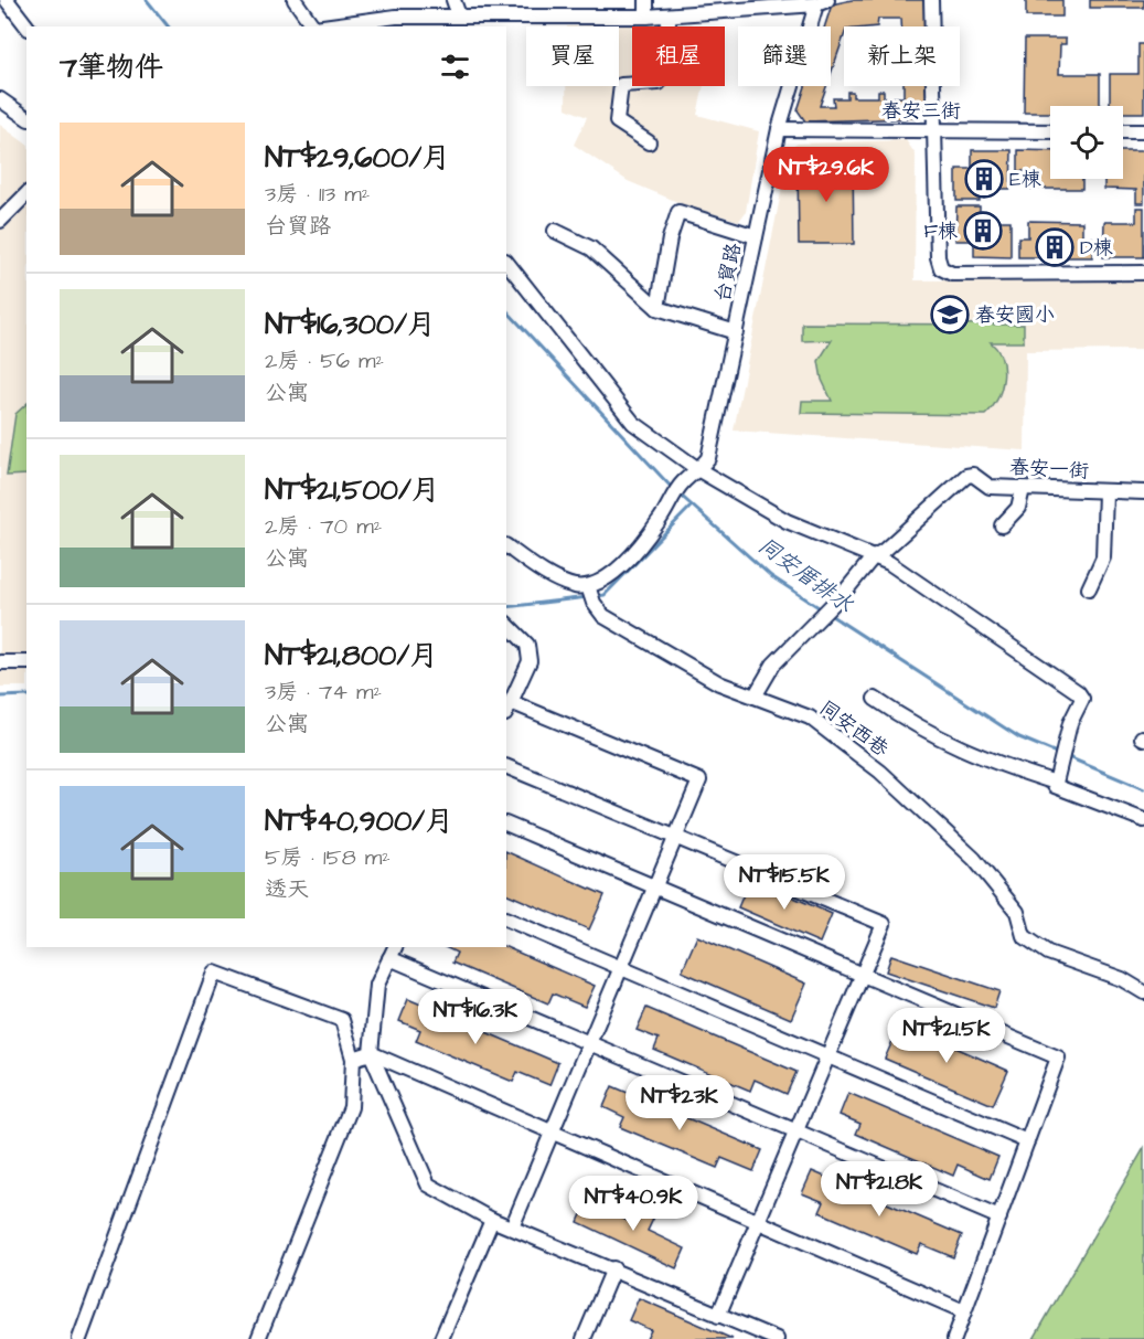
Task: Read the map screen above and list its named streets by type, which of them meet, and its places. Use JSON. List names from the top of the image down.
{
  "streets": {
    "street": [
      "春安三街",
      "台貿路",
      "春安一街",
      "同安西巷"
    ]
  },
  "crossings": [
    ["春安三街", "台貿路"]
  ],
  "water": ["同安厝排水"],
  "places": {
    "building": ["E棟", "F棟", "D棟"],
    "school or university": ["春安國小"]
  },
  "page": {
    "chip": [
      "買屋",
      "租屋",
      "篩選",
      "新上架"
    ],
    "heading": "7筆物件",
    "list": [
      {
        "name": "NT$29,600/月",
        "note": "3房 · 113 m² · 台貿路"
      },
      {
        "name": "NT$16,300/月",
        "note": "2房 · 56 m² · 公寓"
      },
      {
        "name": "NT$21,500/月",
        "note": "2房 · 70 m² · 公寓"
      },
      {
        "name": "NT$21,800/月",
        "note": "3房 · 74 m² · 公寓"
      },
      {
        "name": "NT$40,900/月",
        "note": "5房 · 158 m² · 透天"
      }
    ],
    "price": [
      "NT$29.6K",
      "NT$15.5K",
      "NT$16.3K",
      "NT$21.5K",
      "NT$23K",
      "NT$21.8K",
      "NT$40.9K"
    ]
  }
}
